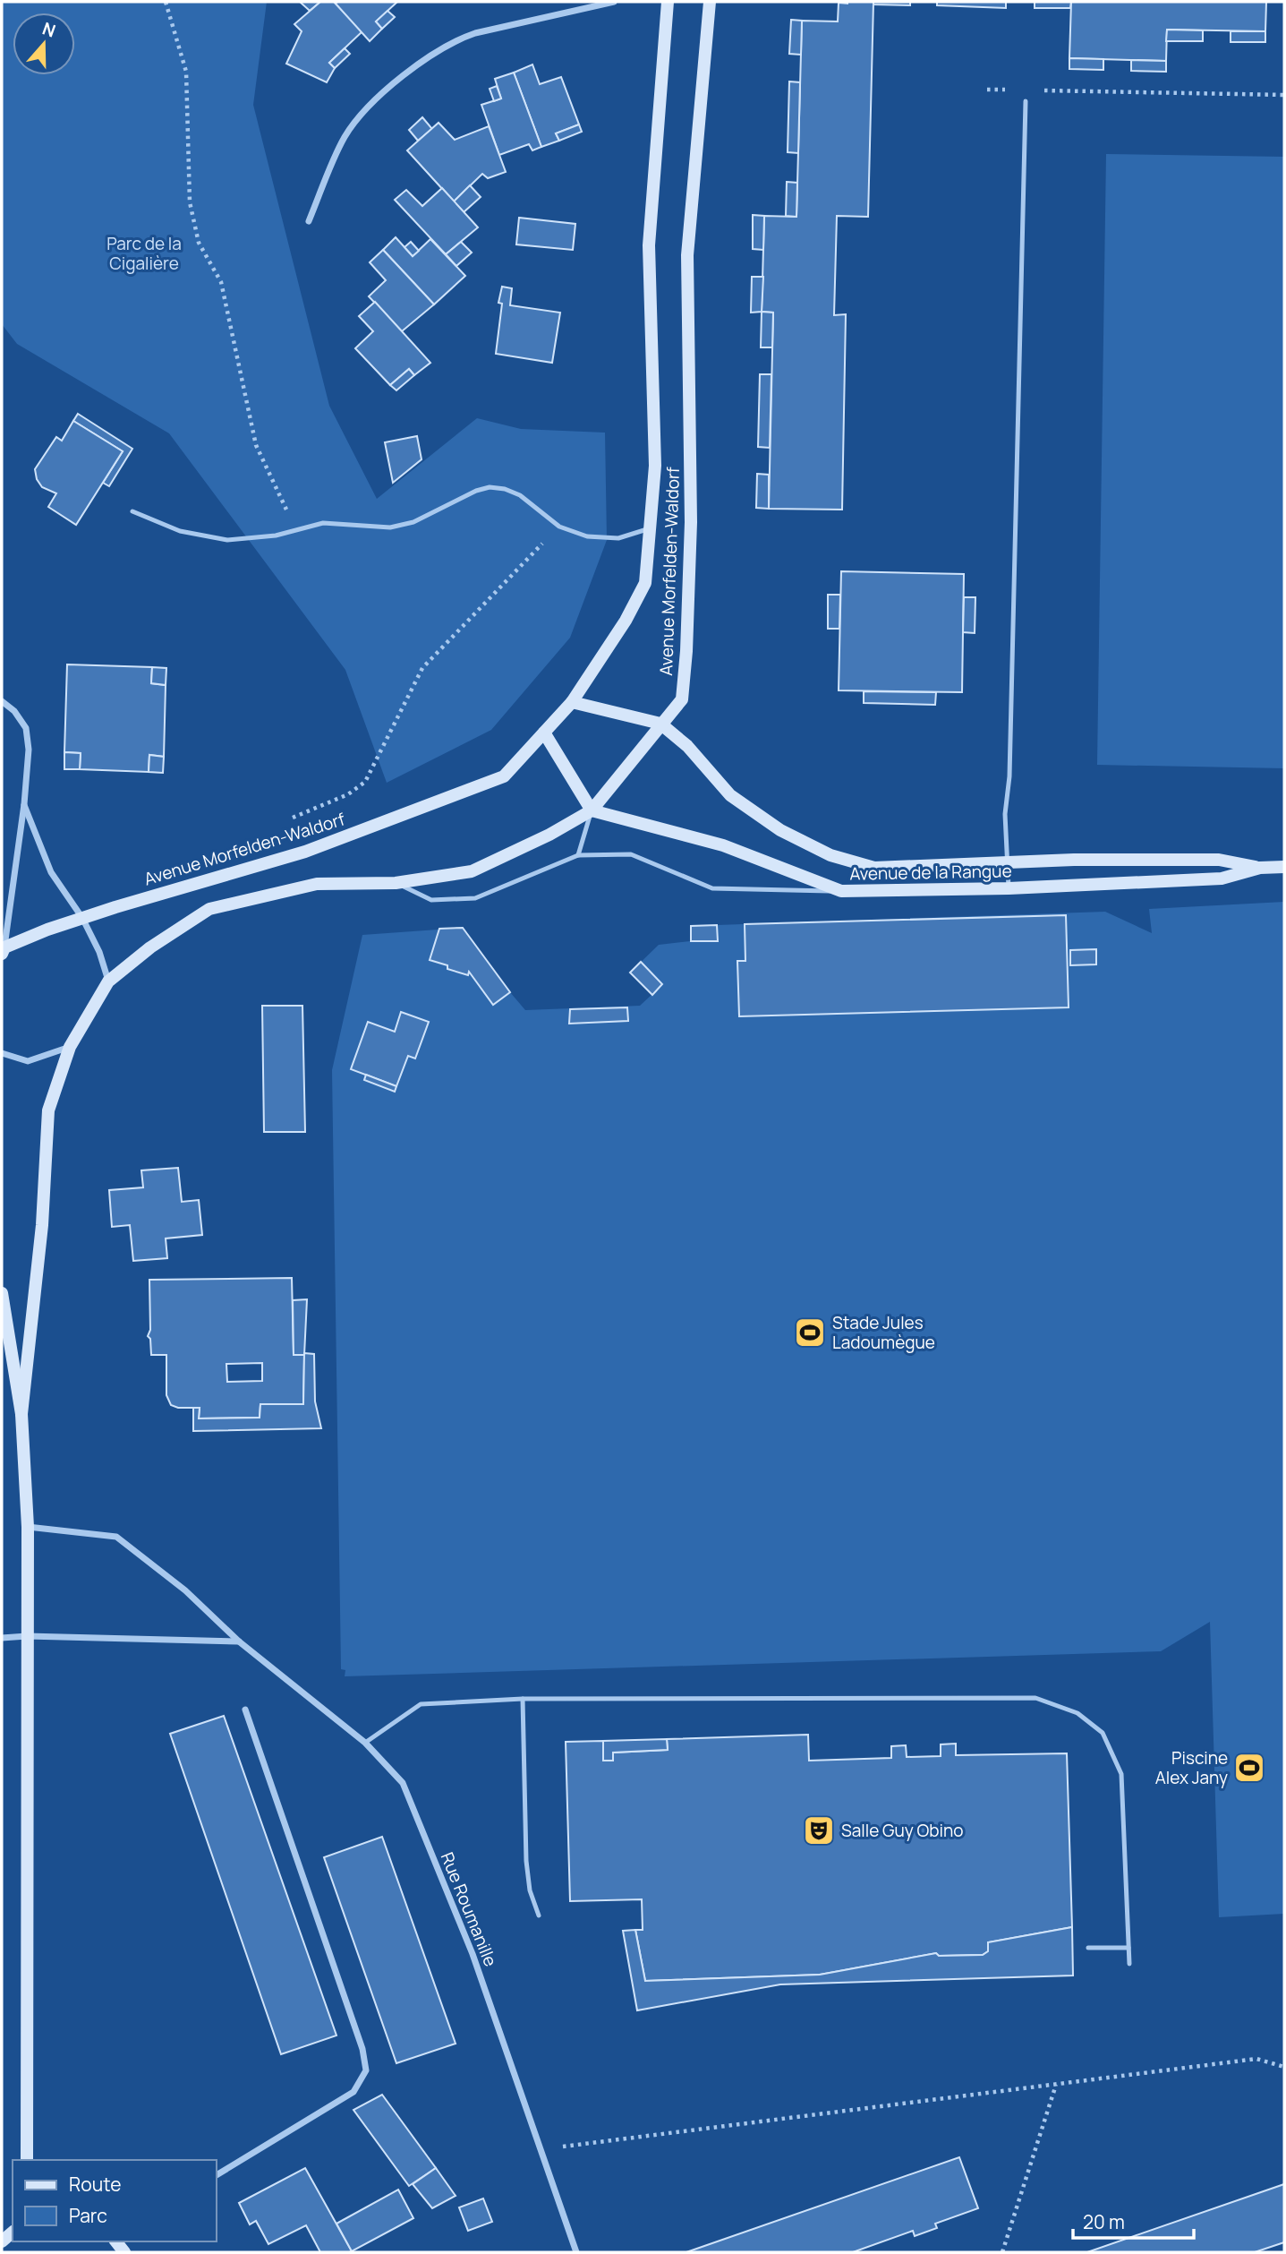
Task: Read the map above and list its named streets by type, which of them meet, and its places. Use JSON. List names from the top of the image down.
{
  "streets": {
    "main road": ["Avenue Morfelden-Waldorf", "Avenue de la Rangue"],
    "street": ["Rue Roumanille"]
  },
  "crossings": [
    ["Avenue Morfelden-Waldorf", "Avenue de la Rangue"]
  ],
  "parks": ["Parc de la Cigalière"],
  "places": {
    "sports": ["Stade Jules Ladoumègue", "Piscine Alex Jany"],
    "theatre": ["Salle Guy Obino"]
  },
  "legend": ["Route", "Parc"],
  "scale_bar": "20 m",
  "north": "top"
}
